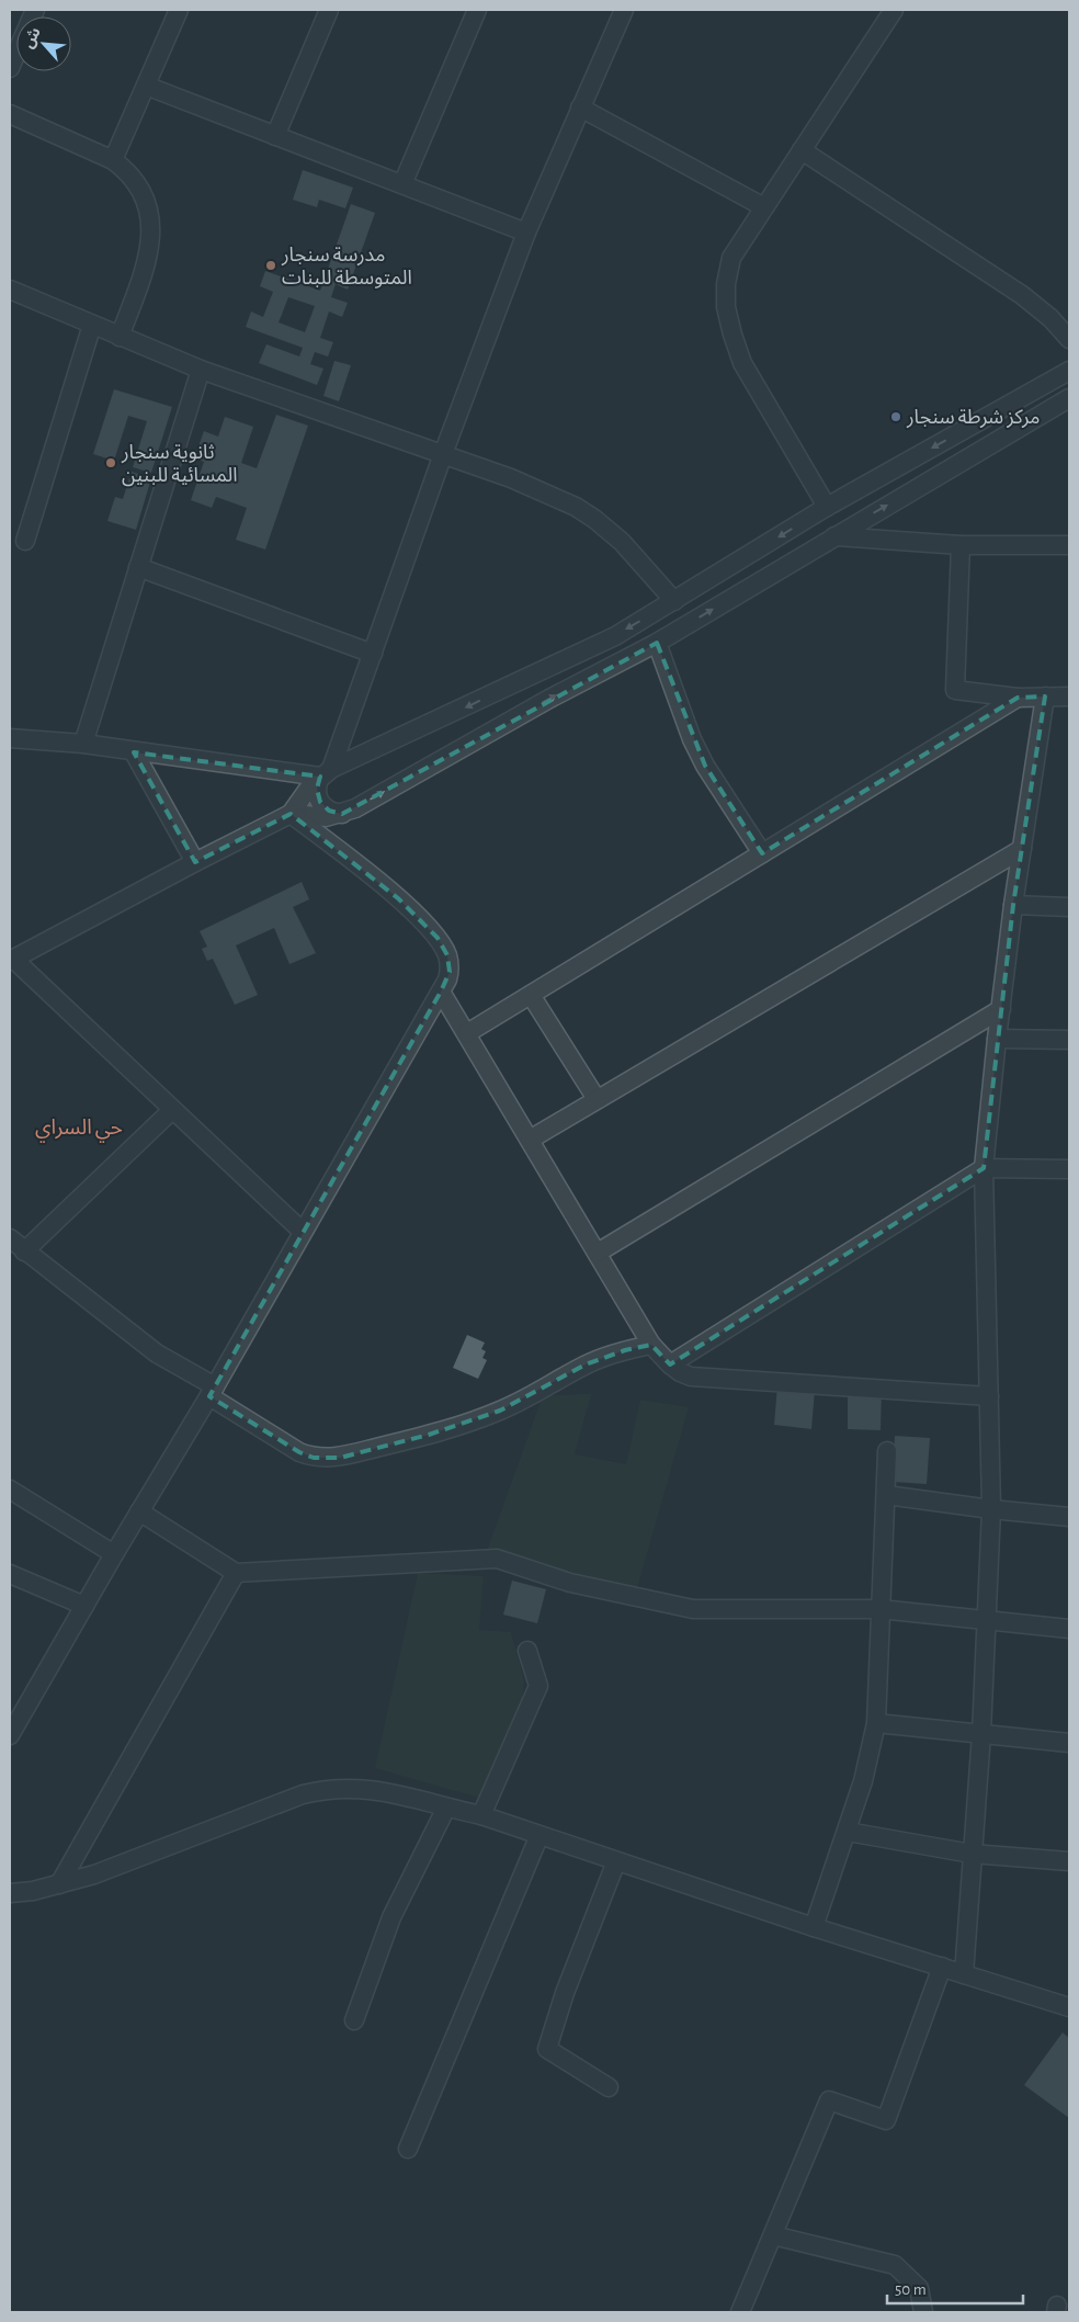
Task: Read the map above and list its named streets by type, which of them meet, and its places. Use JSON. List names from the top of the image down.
{
  "districts": ["حي السراي"],
  "places": ["مدرسة سنجار المتوسطة للبنات", "مركز شرطة سنجار", "ثانوية سنجار المسائية للبنين"],
  "scale_bar": "50 m",
  "north": "top left"
}
